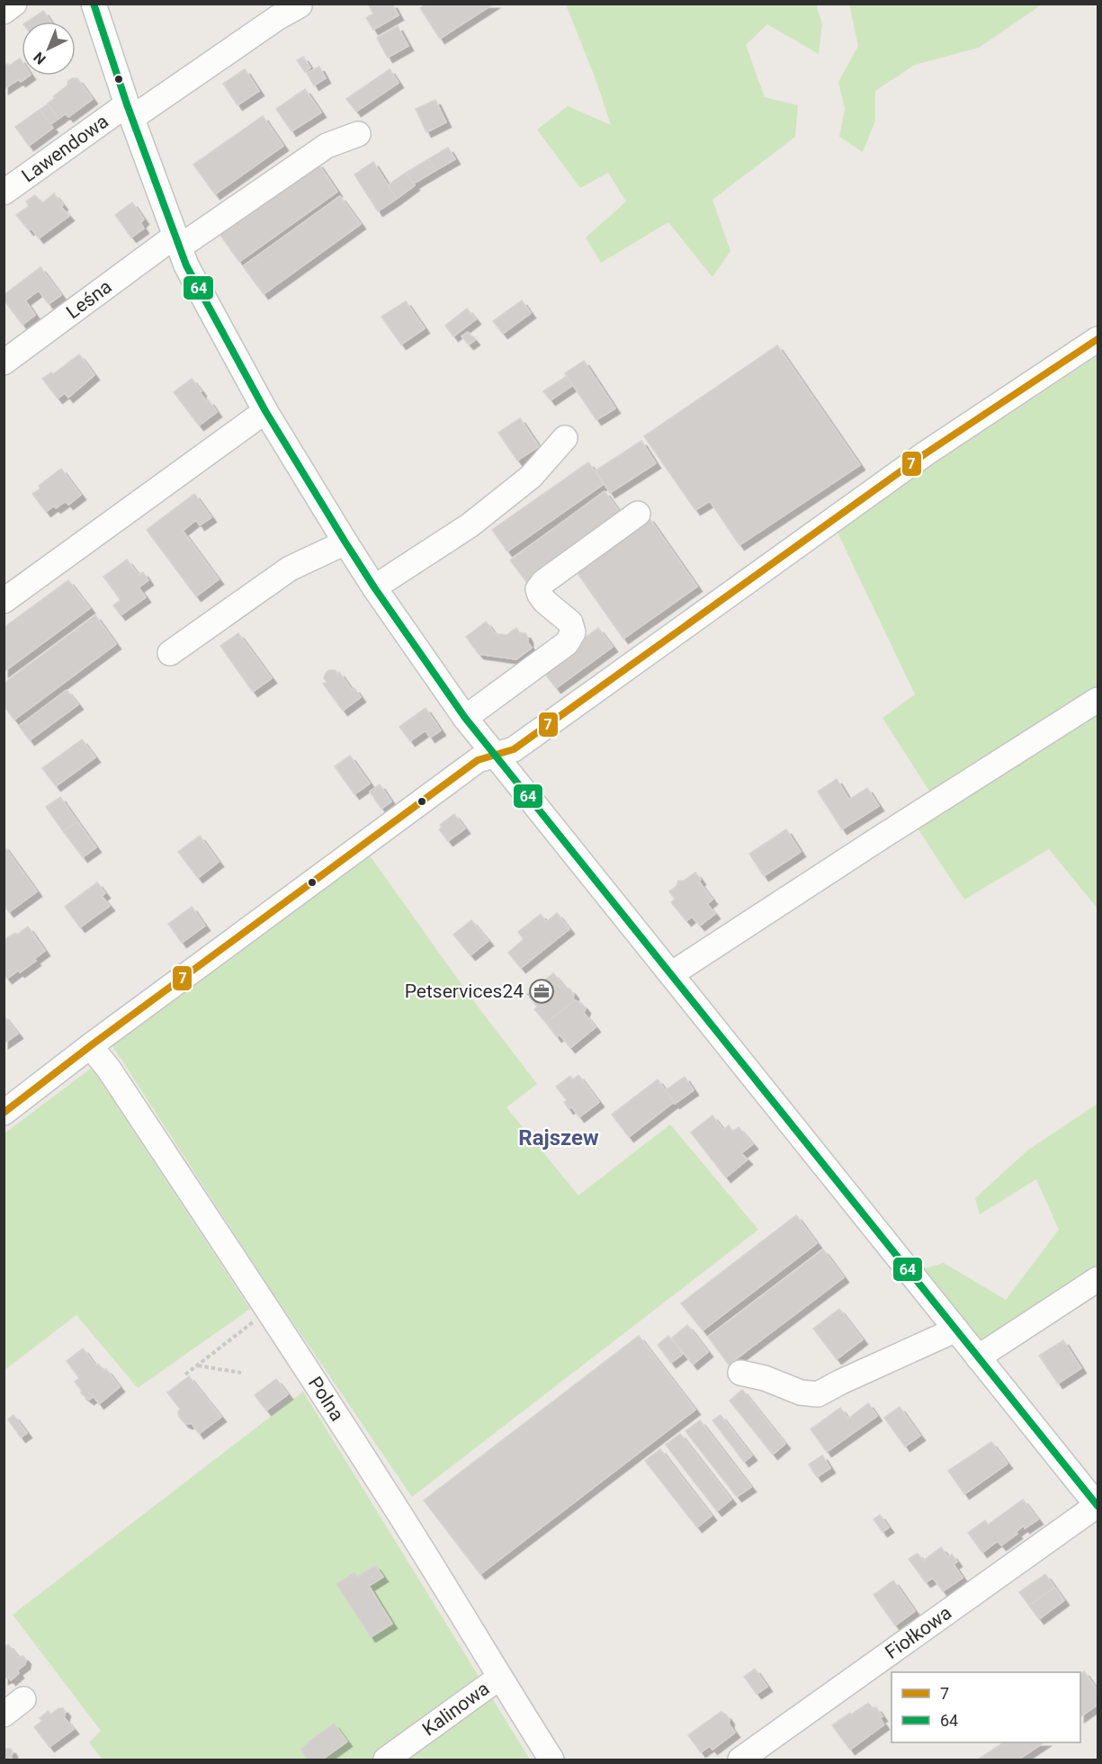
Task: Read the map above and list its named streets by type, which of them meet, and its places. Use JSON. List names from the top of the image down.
{
  "streets": {
    "street": [
      "Lawendowa",
      "Leśna",
      "Polna",
      "Fiołkowa",
      "Kalinowa"
    ]
  },
  "crossings": [
    ["Polna", "Kalinowa"]
  ],
  "districts": ["Rajszew"],
  "places": {
    "office": ["Petservices24"]
  },
  "lines": ["transit line 64", "transit line 7"],
  "legend": ["7", "64"],
  "north": "bottom left"
}
